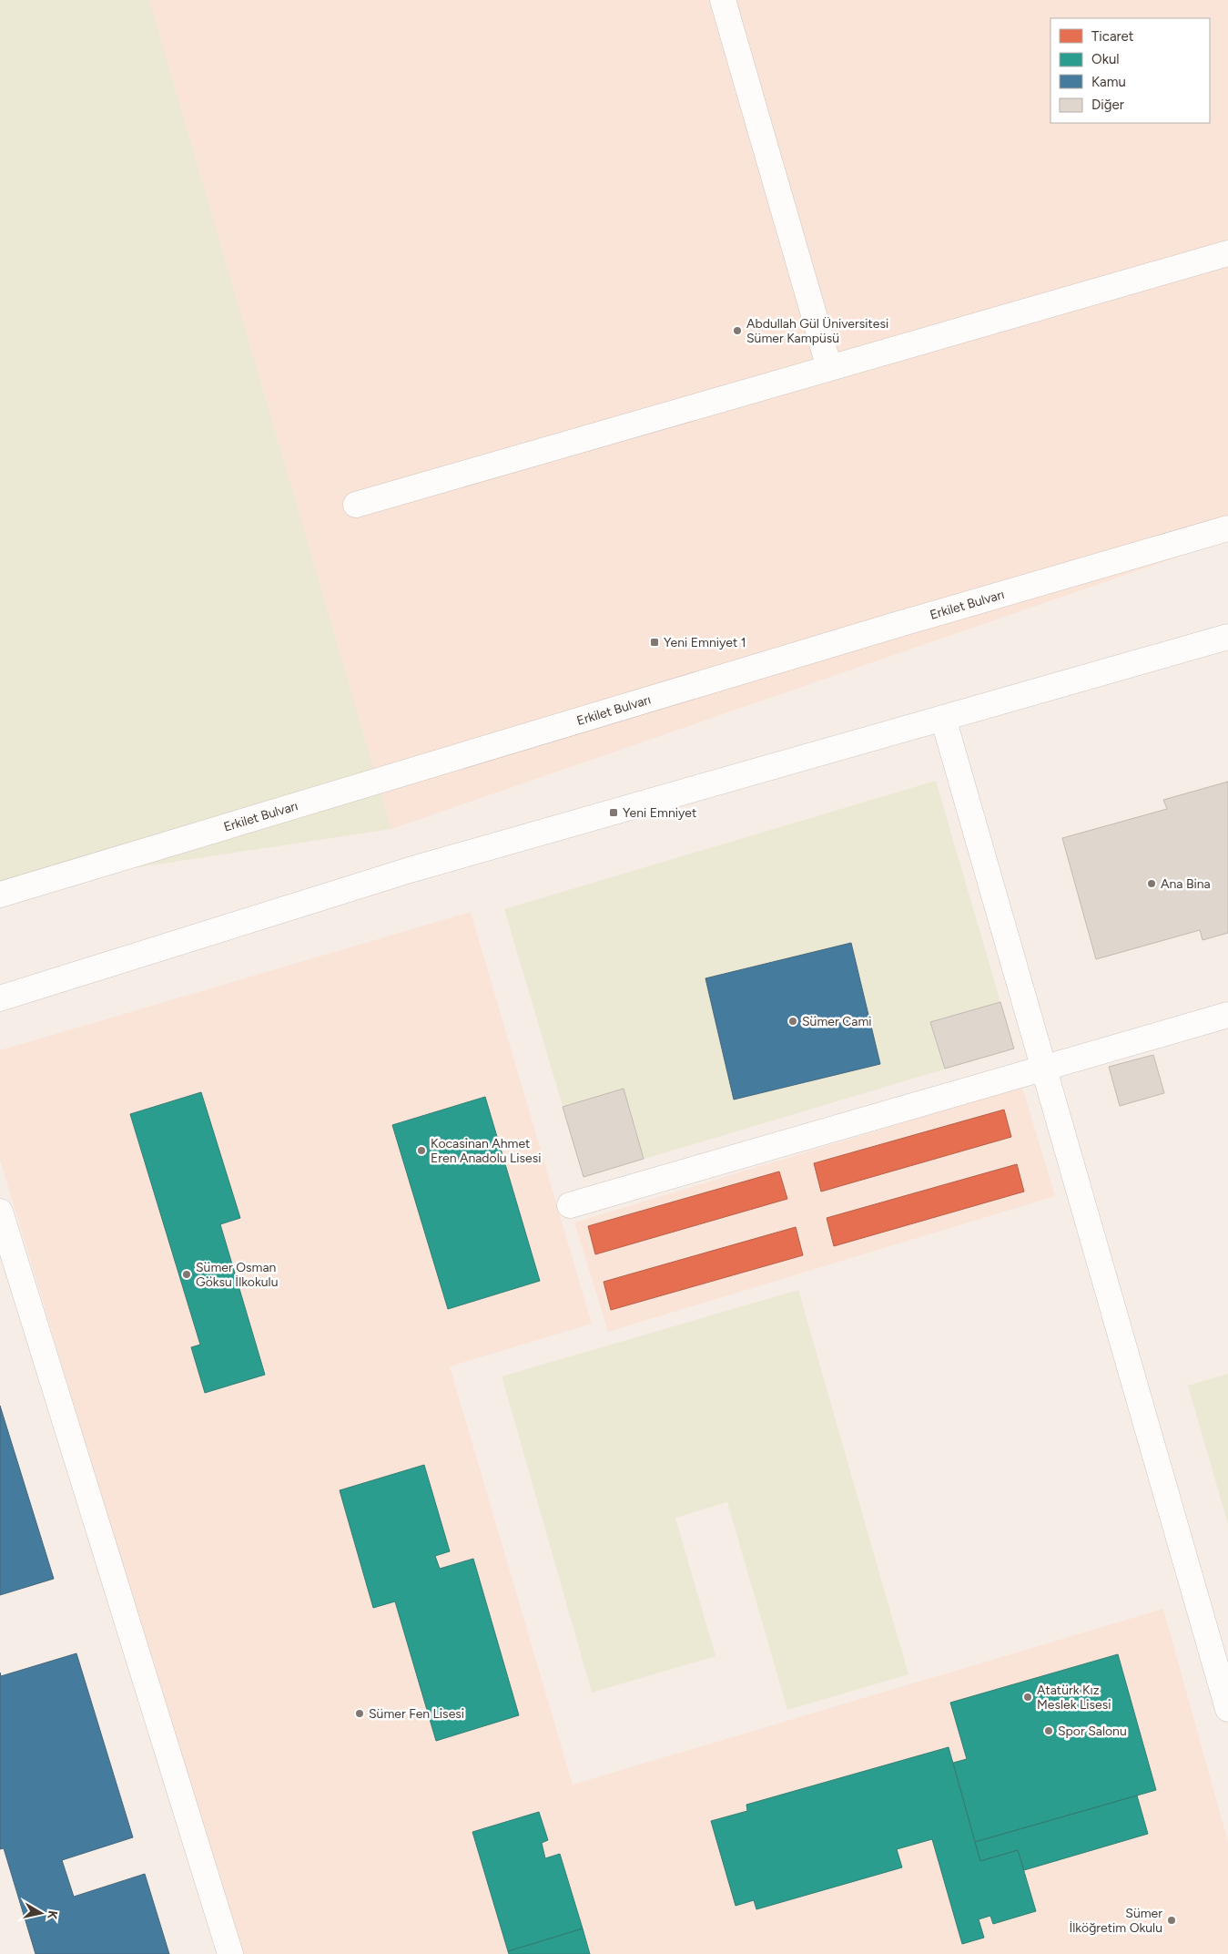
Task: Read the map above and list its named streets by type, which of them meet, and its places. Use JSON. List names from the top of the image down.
{
  "streets": {
    "street": ["Erkilet Bulvarı"]
  },
  "places": {
    "other": [
      "Abdullah Gül Üniversitesi Sümer Kampüsü",
      "Ana Bina",
      "Sümer Cami",
      "Kocasinan Ahmet Eren Anadolu Lisesi",
      "Sümer Osman Göksu İlkokulu",
      "Atatürk Kız Meslek Lisesi",
      "Sümer Fen Lisesi",
      "Spor Salonu",
      "Sümer İlköğretim Okulu"
    ],
    "transit": ["Yeni Emniyet 1", "Yeni Emniyet"]
  },
  "legend": [
    "Ticaret",
    "Okul",
    "Kamu",
    "Diğer"
  ],
  "north": "right"
}
